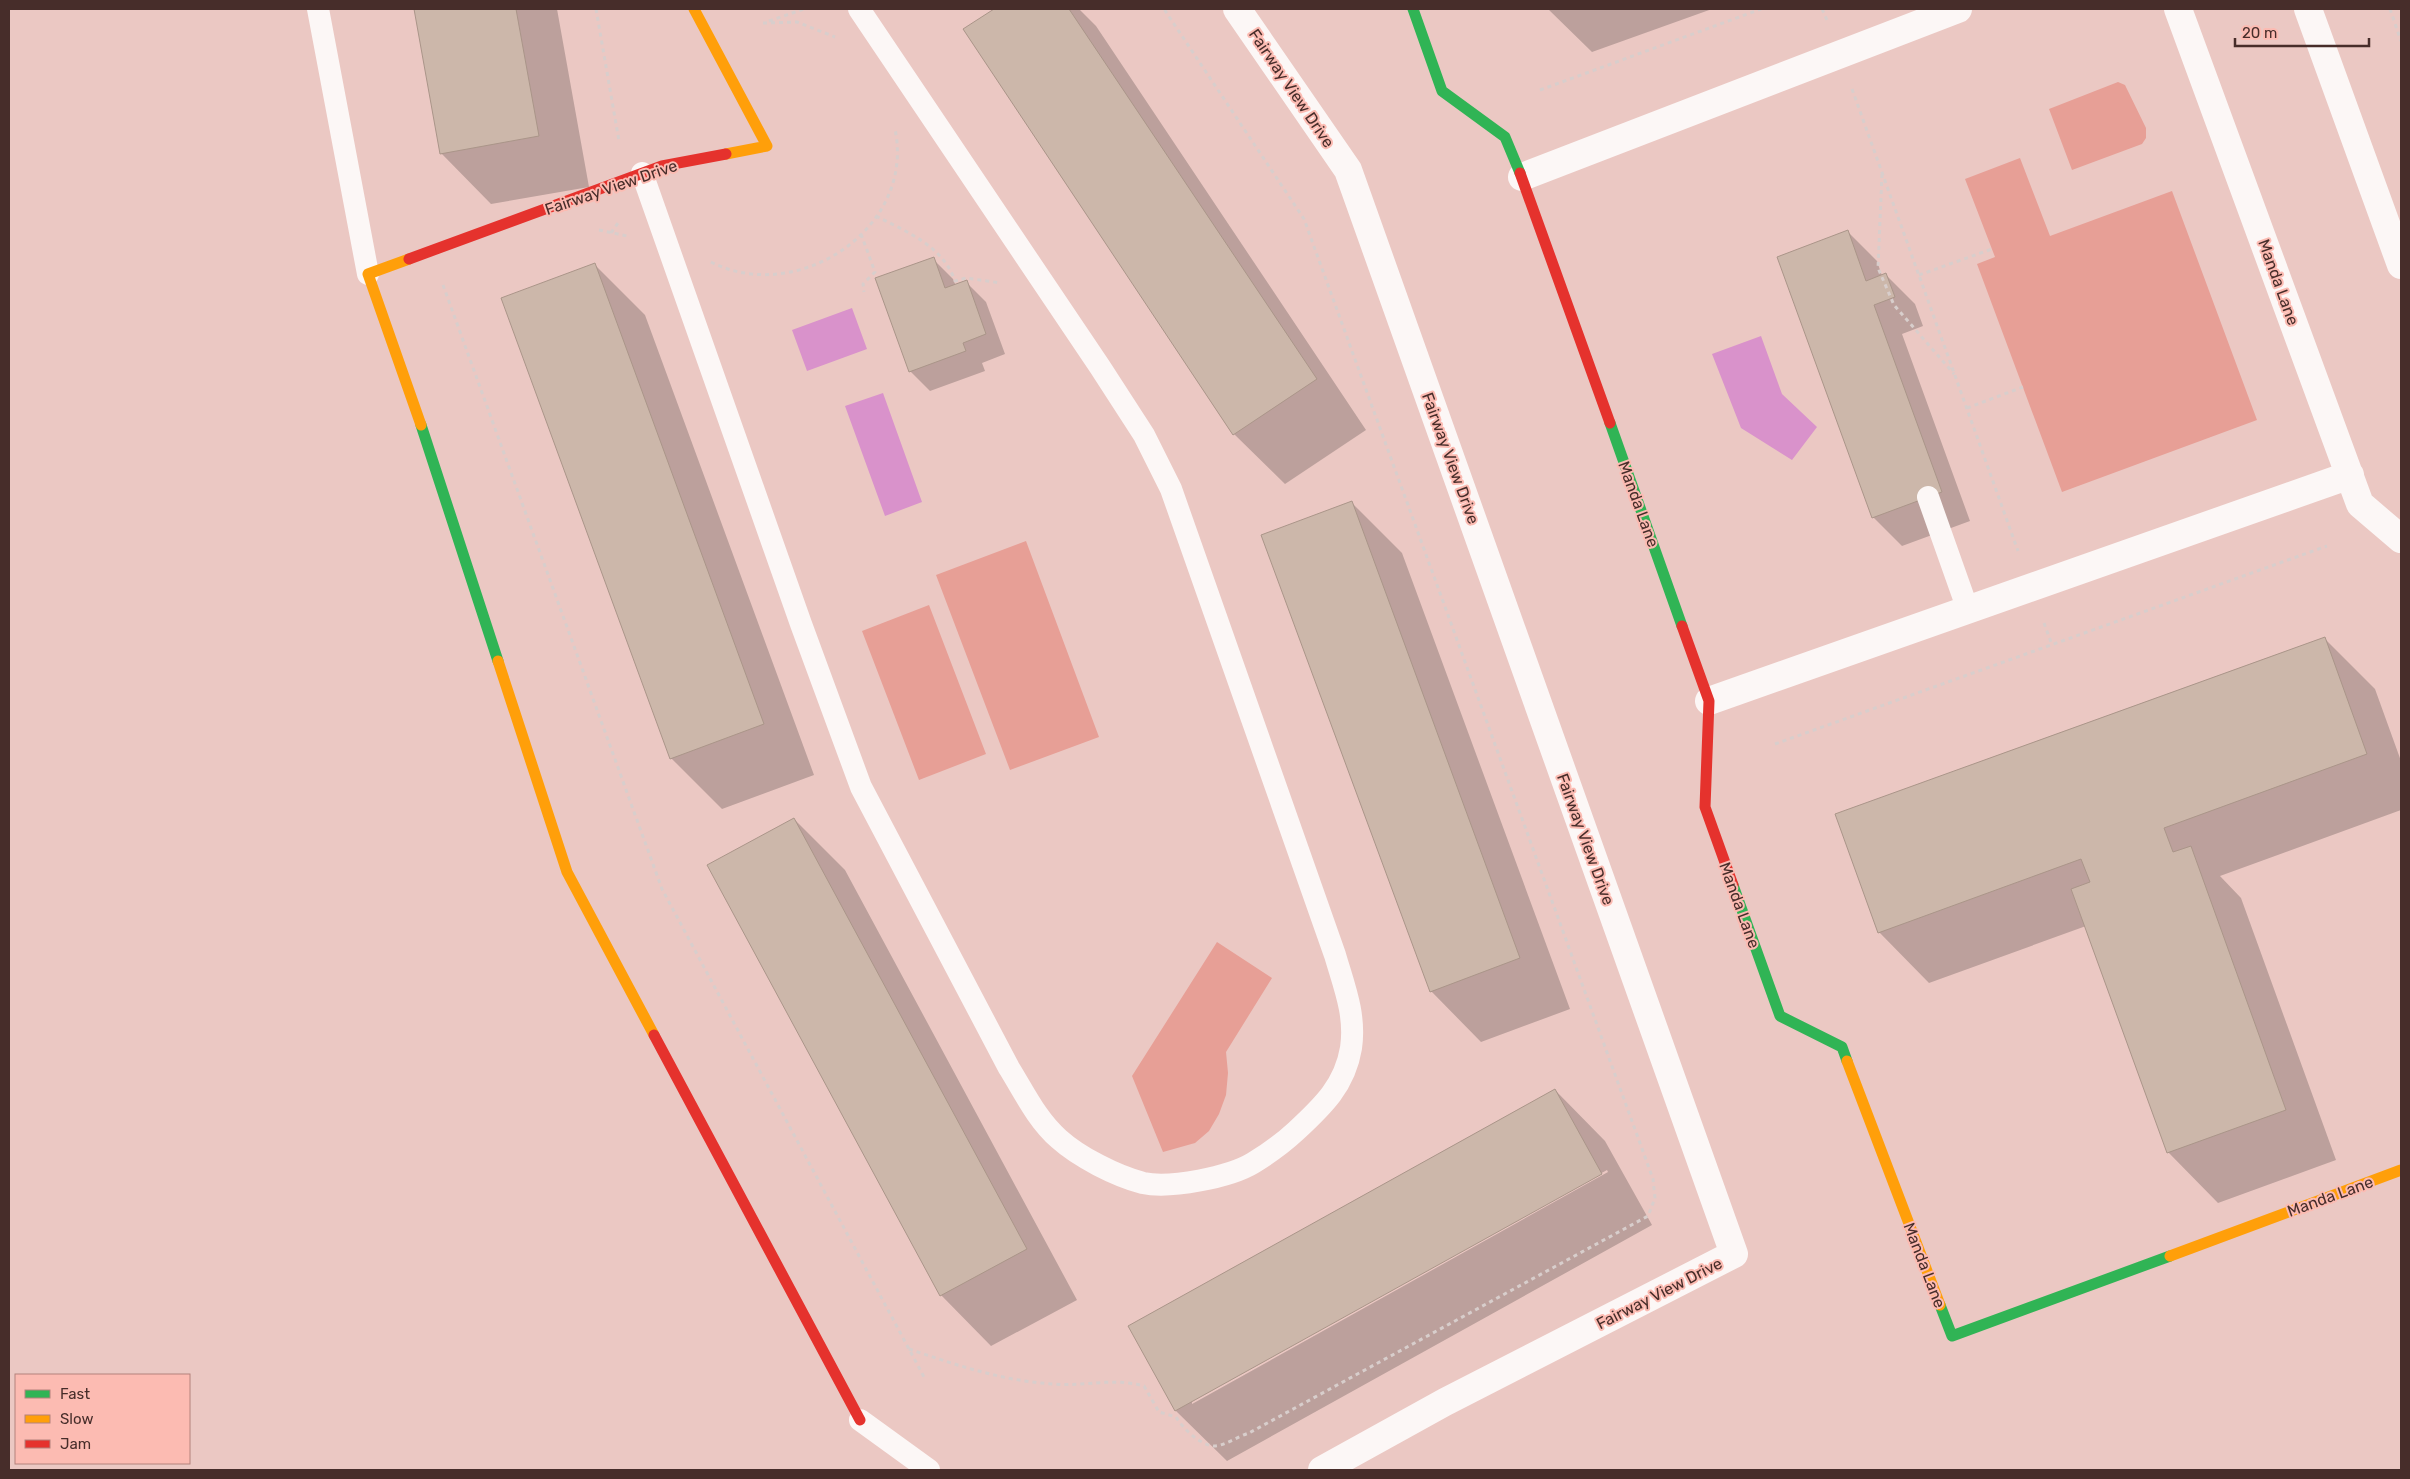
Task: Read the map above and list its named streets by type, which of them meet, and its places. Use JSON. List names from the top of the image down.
{
  "streets": {
    "street": ["Fairway View Drive", "Manda Lane"]
  },
  "legend": ["Fast", "Slow", "Jam"],
  "scale_bar": "20 m"
}
